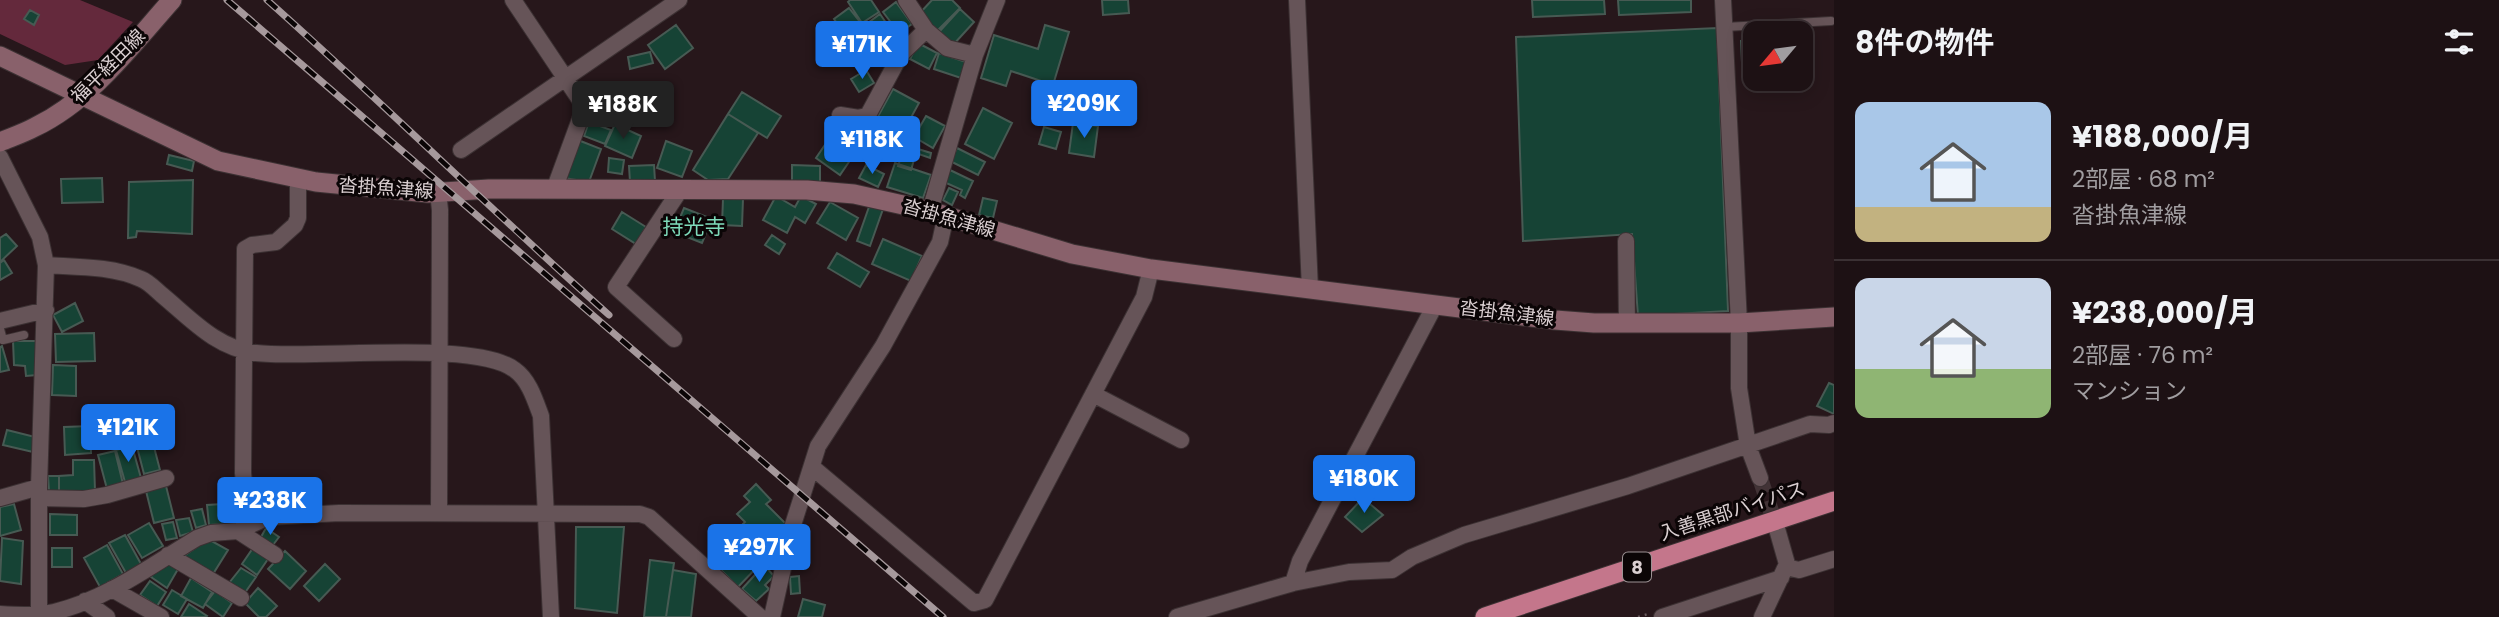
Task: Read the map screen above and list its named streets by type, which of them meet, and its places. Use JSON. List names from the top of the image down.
{
  "streets": {
    "highway": ["入善黒部バイパス", "8"],
    "main road": ["福平経田線", "沓掛魚津線"]
  },
  "crossings": [
    ["福平経田線", "沓掛魚津線"]
  ],
  "districts": ["持光寺"],
  "north": "bottom left",
  "page": {
    "heading": "8件の物件",
    "price": [
      "¥171K",
      "¥209K",
      "¥188K",
      "¥118K",
      "¥121K",
      "¥180K",
      "¥238K",
      "¥297K"
    ],
    "list": [
      {
        "name": "¥188,000/月",
        "note": "2部屋 · 68 m² · 沓掛魚津線"
      },
      {
        "name": "¥238,000/月",
        "note": "2部屋 · 76 m² · マンション"
      }
    ]
  }
}
